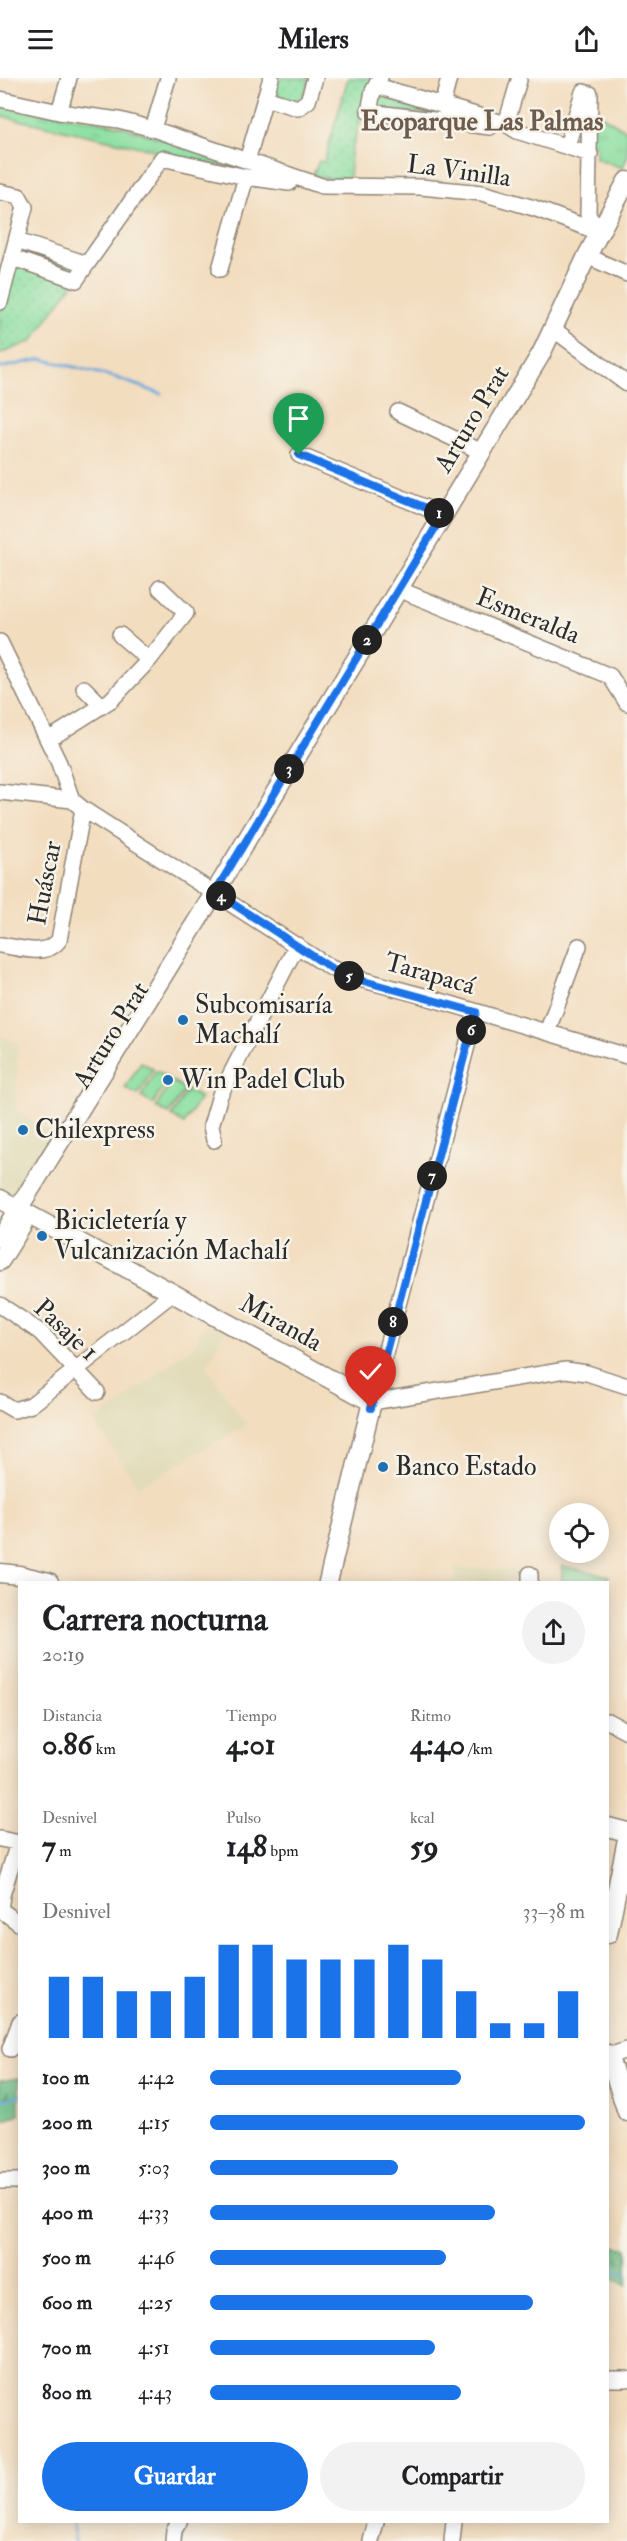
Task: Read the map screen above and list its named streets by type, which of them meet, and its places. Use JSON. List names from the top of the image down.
{
  "streets": {
    "main road": ["Arturo Prat", "Miranda"],
    "street": [
      "La Vinilla",
      "Esmeralda",
      "Huáscar",
      "Tarapacá",
      "Pasaje 1"
    ]
  },
  "crossings": [
    ["La Vinilla", "Arturo Prat"],
    ["Arturo Prat", "Esmeralda"],
    ["Arturo Prat", "Tarapacá"],
    ["Arturo Prat", "Miranda"],
    ["Huáscar", "Tarapacá"]
  ],
  "districts": ["Ecoparque Las Palmas"],
  "places": [
    "Subcomisaría Machalí",
    "Win Padel Club",
    "Chilexpress",
    "Bicicletería y Vulcanización Machalí",
    "Banco Estado"
  ],
  "page": {
    "header": "Milers",
    "pins": [
      "1",
      "2",
      "3",
      "4",
      "5",
      "6",
      "7",
      "8"
    ],
    "heading": ["Carrera nocturna", "20:19"],
    "stats": [
      ["Distancia", "0.86 km"],
      ["Tiempo", "4:01"],
      ["Ritmo", "4:40 /km"],
      ["Desnivel", "7 m"],
      ["Pulso", "148 bpm"],
      ["kcal", "59"]
    ],
    "chart": ["Desnivel", "33–38 m"],
    "list": [
      {
        "name": "100 m",
        "note": "4:42"
      },
      {
        "name": "200 m",
        "note": "4:15"
      },
      {
        "name": "300 m",
        "note": "5:03"
      },
      {
        "name": "400 m",
        "note": "4:33"
      },
      {
        "name": "500 m",
        "note": "4:46"
      },
      {
        "name": "600 m",
        "note": "4:25"
      },
      {
        "name": "700 m",
        "note": "4:51"
      },
      {
        "name": "800 m",
        "note": "4:43"
      }
    ],
    "buttons": ["Guardar", "Compartir"]
  }
}
